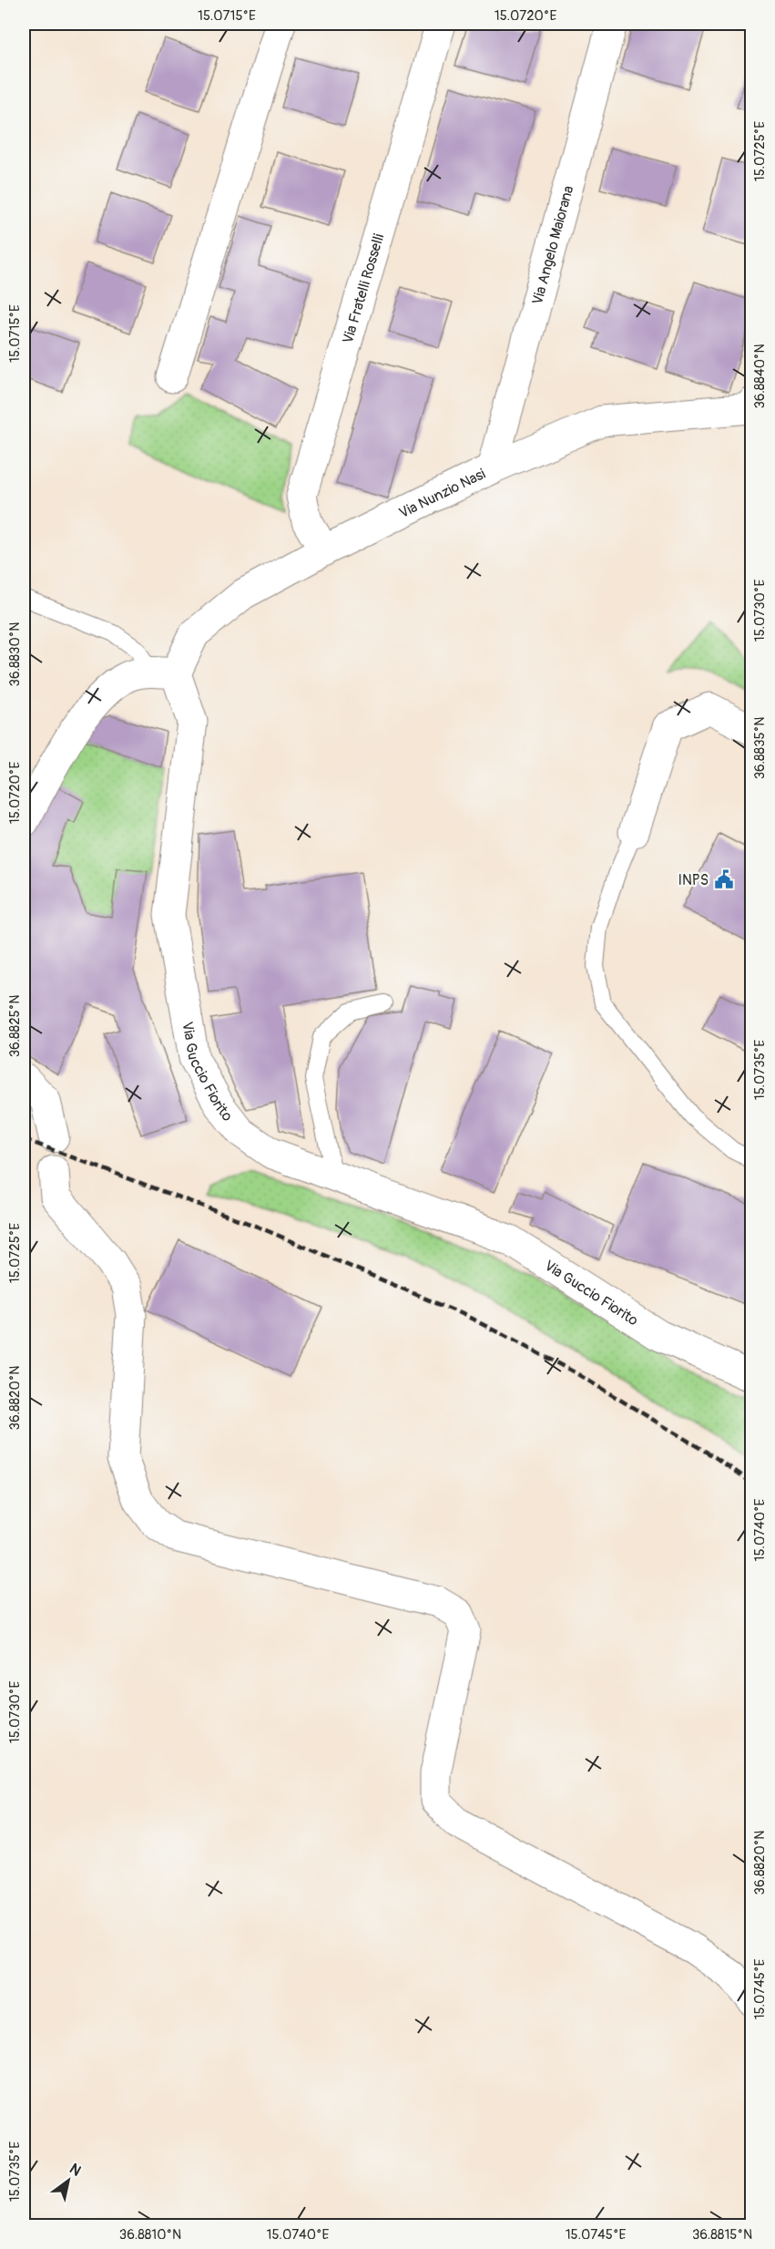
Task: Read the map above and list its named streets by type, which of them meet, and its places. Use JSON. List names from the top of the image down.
{
  "streets": {
    "street": [
      "Via Angelo Maiorana",
      "Via Fratelli Rosselli",
      "Via Nunzio Nasi",
      "Via Guccio Fiorito"
    ]
  },
  "crossings": [
    ["Via Angelo Maiorana", "Via Nunzio Nasi"],
    ["Via Fratelli Rosselli", "Via Nunzio Nasi"],
    ["Via Nunzio Nasi", "Via Guccio Fiorito"]
  ],
  "places": {
    "public building": ["INPS"]
  },
  "north": "top right",
  "coordinates": [
    "15.0715°E",
    "15.0720°E",
    "15.0725°E",
    "36.8840°N",
    "15.0730°E",
    "36.8830°N",
    "36.8835°N",
    "36.8825°N",
    "15.0735°E",
    "36.8820°N",
    "15.0740°E",
    "15.0745°E",
    "36.8810°N",
    "36.8815°N"
  ]
}
